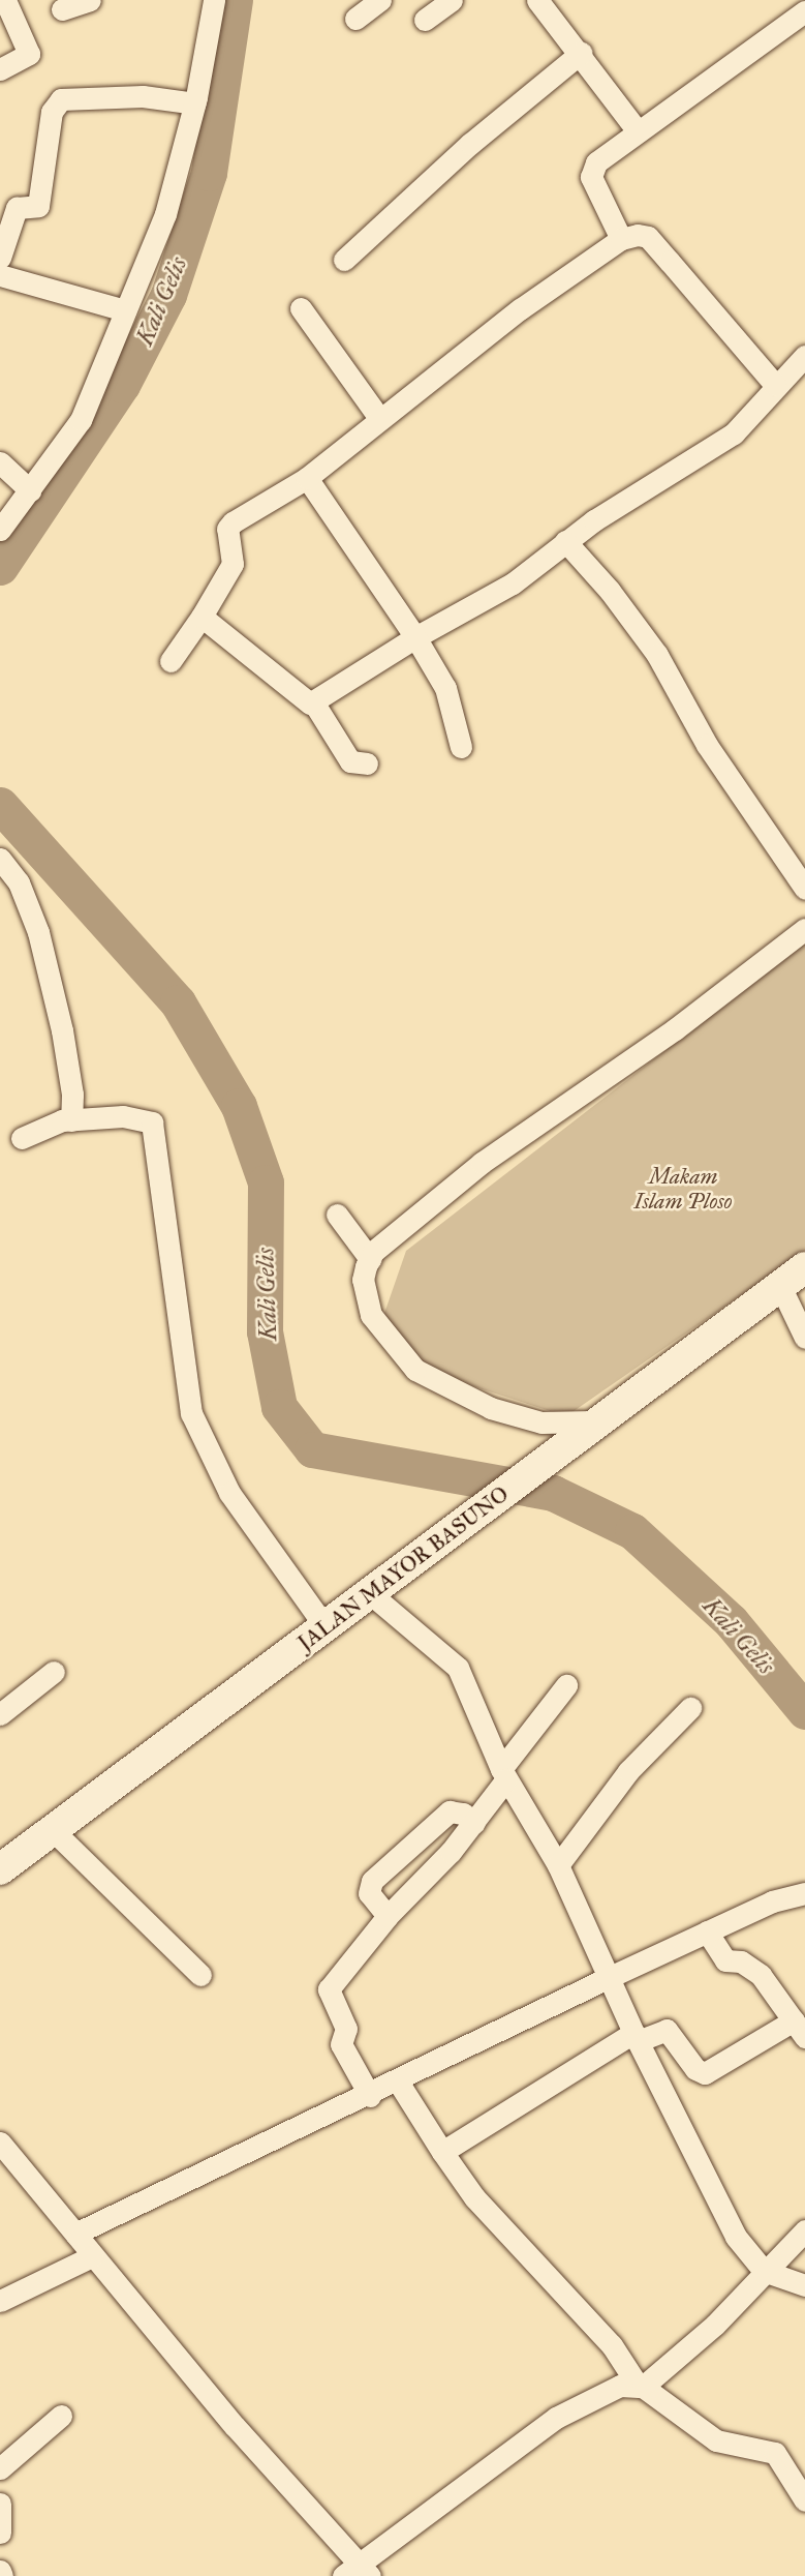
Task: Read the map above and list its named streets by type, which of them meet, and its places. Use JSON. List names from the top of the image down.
{
  "streets": {
    "main road": ["JALAN MAYOR BASUNO"]
  },
  "water": ["Kali Gelis"],
  "parks": ["Makam Islam Ploso"]
}
